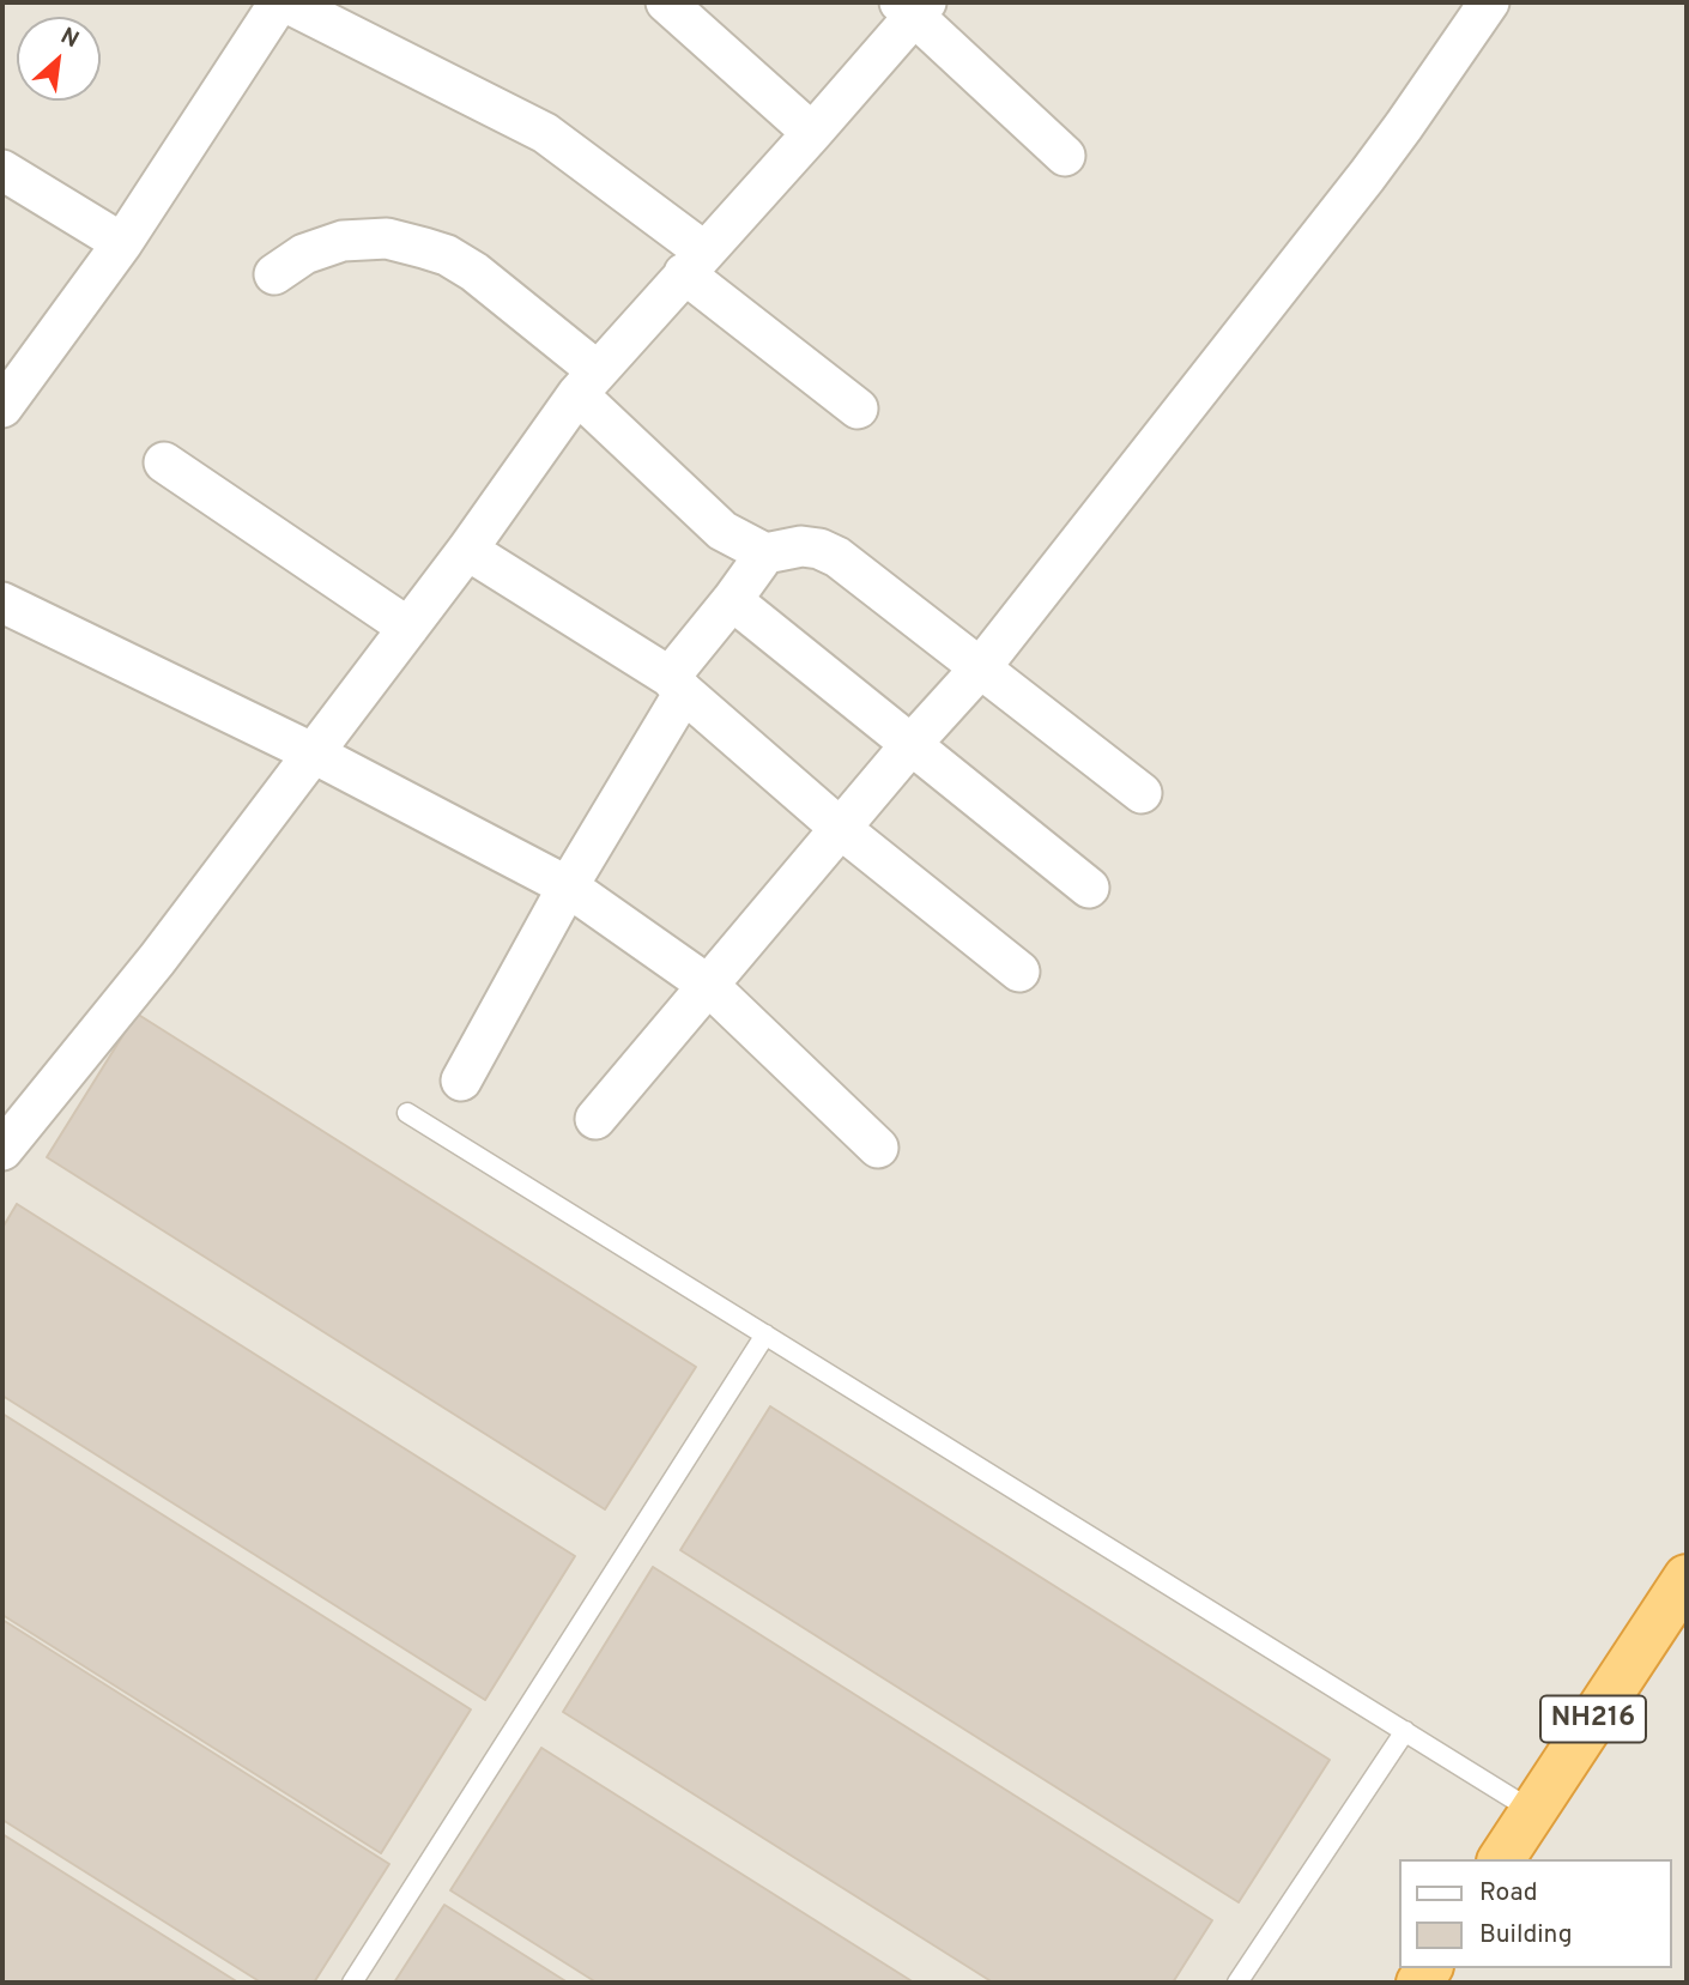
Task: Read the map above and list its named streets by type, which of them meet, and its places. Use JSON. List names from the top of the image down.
{
  "streets": {
    "highway": ["NH216"]
  },
  "legend": ["Road", "Building"],
  "north": "top right"
}
